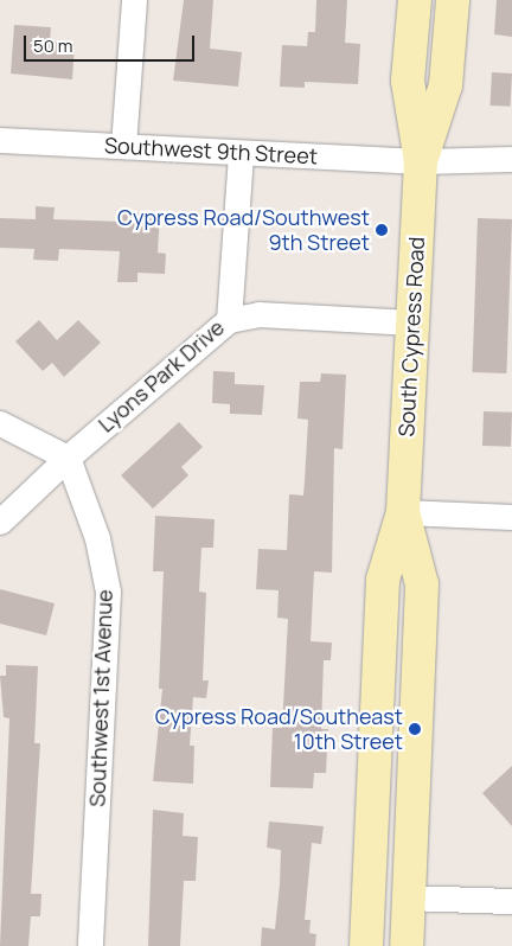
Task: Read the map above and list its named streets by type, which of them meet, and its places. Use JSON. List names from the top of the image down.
{
  "streets": {
    "street": [
      "Southwest 9th Street",
      "South Cypress Road",
      "Lyons Park Drive",
      "Southwest 1st Avenue"
    ]
  },
  "crossings": [
    ["Southwest 9th Street", "South Cypress Road"],
    ["Southwest 9th Street", "Lyons Park Drive"],
    ["Lyons Park Drive", "Southwest 1st Avenue"]
  ],
  "places": ["Cypress Road/Southwest 9th Street", "Cypress Road/Southeast 10th Street"],
  "scale_bar": "50 m"
}
